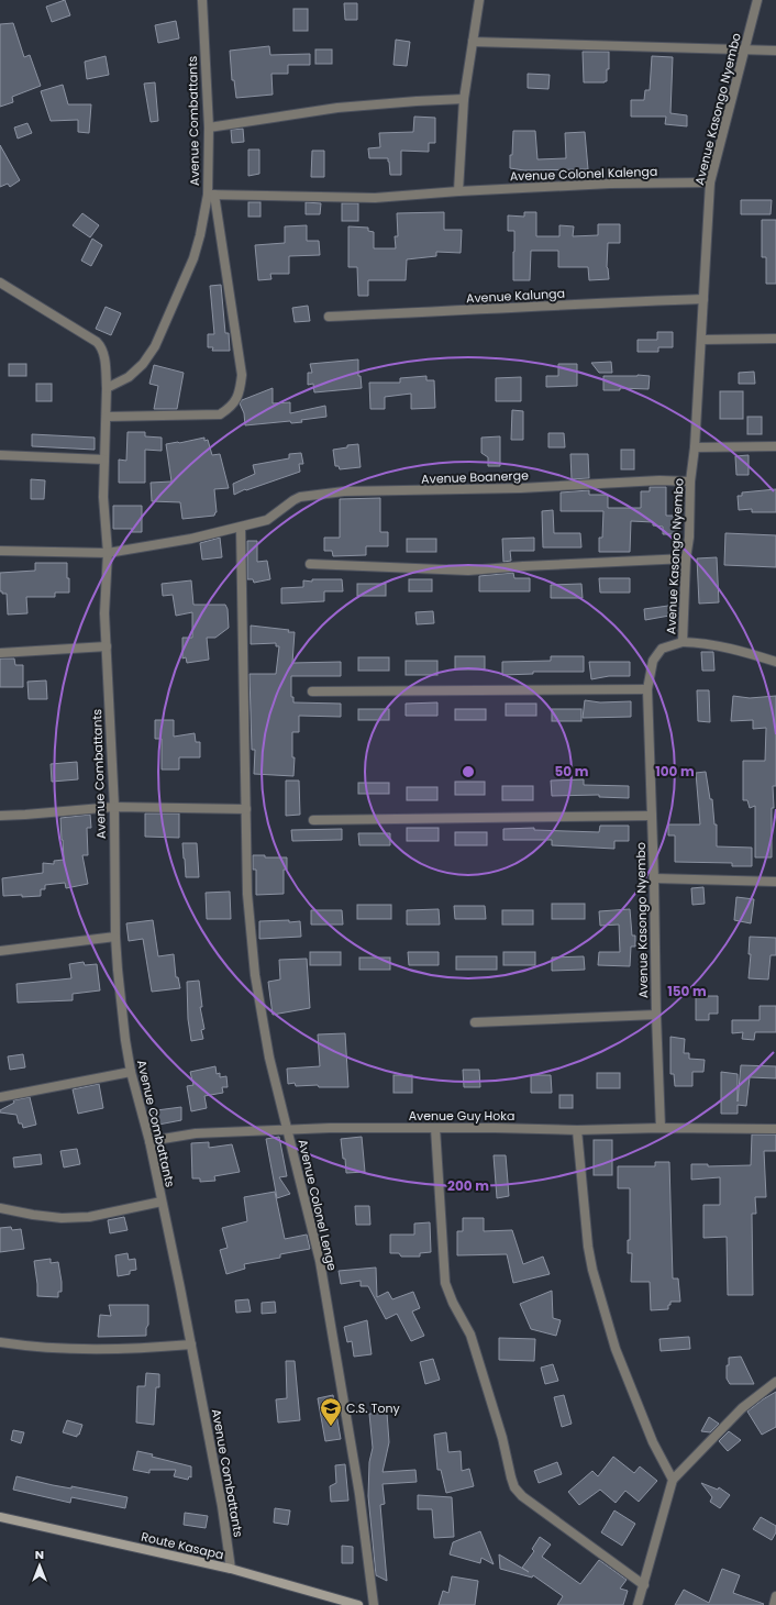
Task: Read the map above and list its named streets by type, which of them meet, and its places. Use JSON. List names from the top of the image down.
{
  "streets": {
    "main road": ["Route Kasapa"],
    "street": [
      "Avenue Kasongo Nyembo",
      "Avenue Combattants",
      "Avenue Colonel Kalenga",
      "Avenue Kalunga",
      "Avenue Boanerge",
      "Avenue Guy Hoka",
      "Avenue Colonel Lenge"
    ]
  },
  "crossings": [
    ["Avenue Kasongo Nyembo", "Avenue Colonel Kalenga"],
    ["Avenue Kasongo Nyembo", "Avenue Kalunga"],
    ["Avenue Kasongo Nyembo", "Avenue Boanerge"],
    ["Avenue Kasongo Nyembo", "Avenue Guy Hoka"],
    ["Avenue Combattants", "Avenue Colonel Kalenga"],
    ["Avenue Combattants", "Avenue Boanerge"],
    ["Avenue Combattants", "Avenue Guy Hoka"],
    ["Avenue Combattants", "Route Kasapa"],
    ["Avenue Boanerge", "Avenue Colonel Lenge"],
    ["Avenue Guy Hoka", "Avenue Colonel Lenge"]
  ],
  "places": {
    "school or university": ["C.S. Tony"]
  },
  "north": "top",
  "rings": [
    "50 m",
    "100 m",
    "150 m",
    "200 m"
  ]
}
